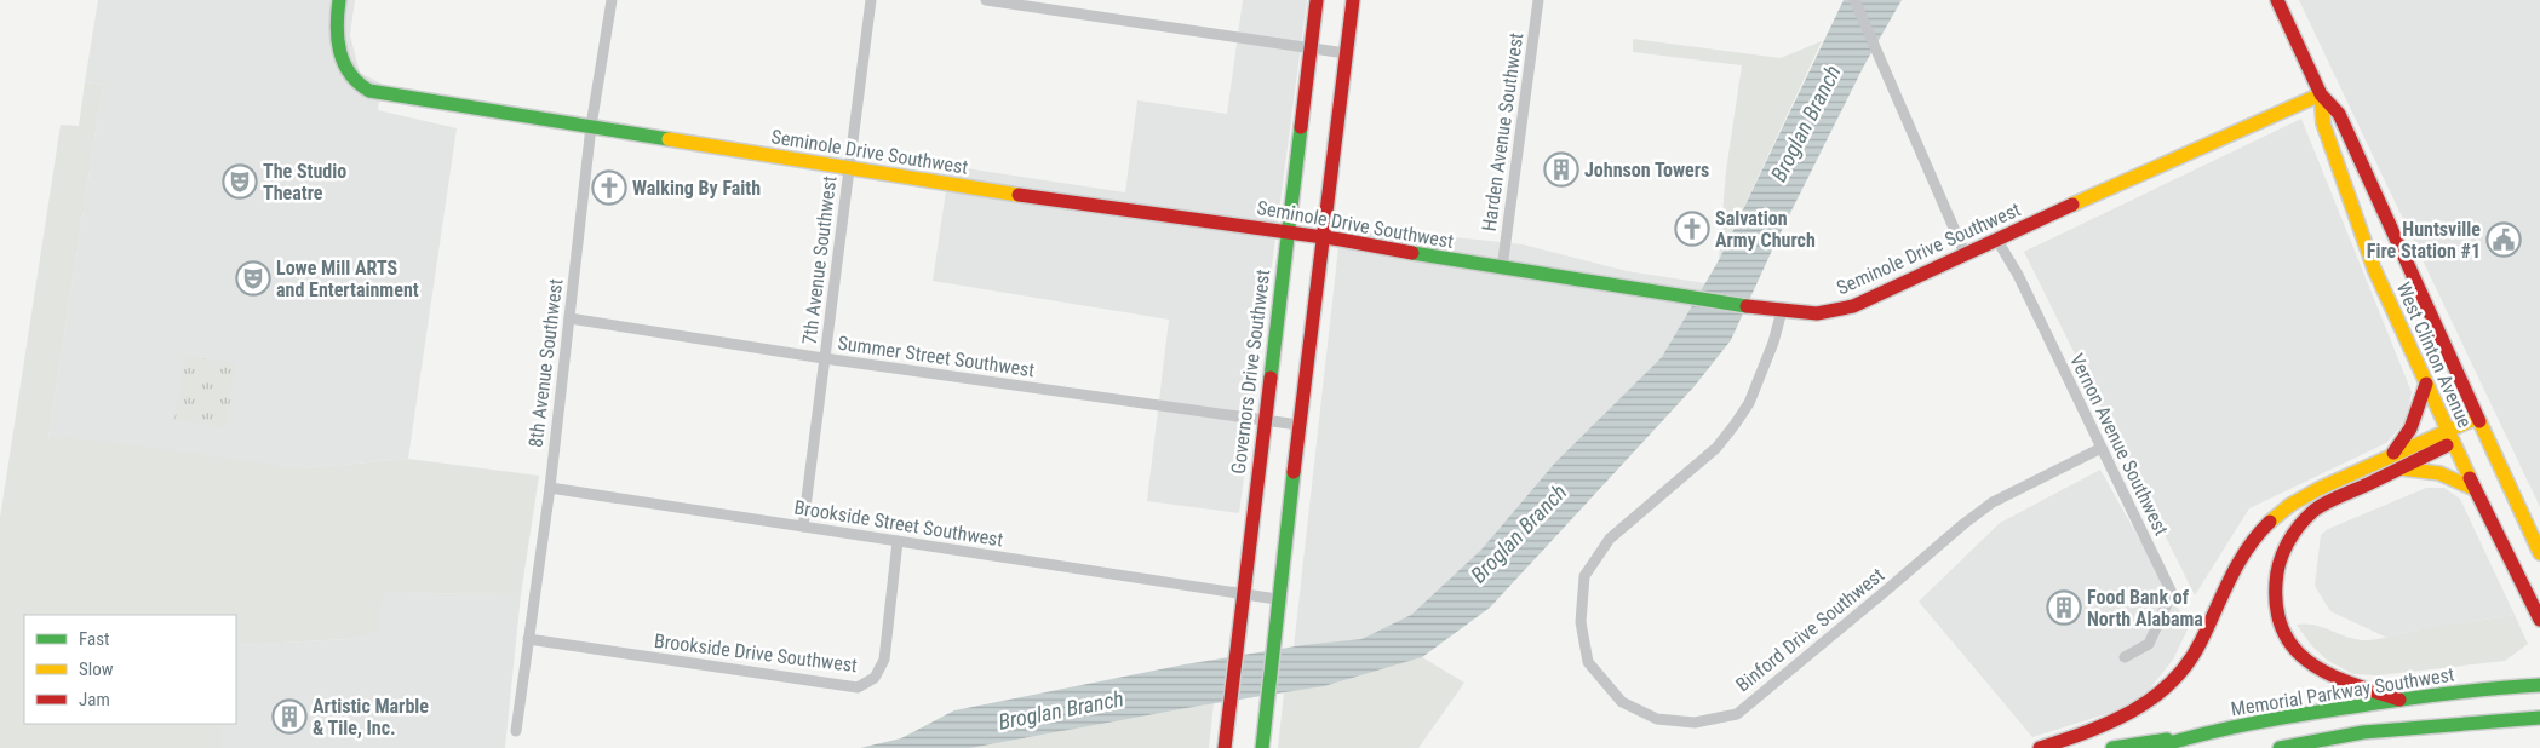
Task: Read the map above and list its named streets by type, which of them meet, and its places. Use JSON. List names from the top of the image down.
{
  "streets": {
    "main road": [
      "Seminole Drive Southwest",
      "West Clinton Avenue",
      "Governors Drive Southwest",
      "Memorial Parkway Southwest"
    ],
    "street": [
      "Harden Avenue Southwest",
      "7th Avenue Southwest",
      "Summer Street Southwest",
      "8th Avenue Southwest",
      "Vernon Avenue Southwest",
      "Brookside Street Southwest",
      "Binford Drive Southwest",
      "Brookside Drive Southwest"
    ]
  },
  "crossings": [
    ["Harden Avenue Southwest", "Seminole Drive Southwest"],
    ["Seminole Drive Southwest", "7th Avenue Southwest"],
    ["Seminole Drive Southwest", "West Clinton Avenue"],
    ["Seminole Drive Southwest", "8th Avenue Southwest"],
    ["Seminole Drive Southwest", "Governors Drive Southwest"],
    ["Seminole Drive Southwest", "Vernon Avenue Southwest"],
    ["Seminole Drive Southwest", "Binford Drive Southwest"],
    ["7th Avenue Southwest", "Summer Street Southwest"],
    ["7th Avenue Southwest", "Brookside Street Southwest"],
    ["Summer Street Southwest", "8th Avenue Southwest"],
    ["Summer Street Southwest", "Governors Drive Southwest"],
    ["8th Avenue Southwest", "Brookside Street Southwest"],
    ["8th Avenue Southwest", "Brookside Drive Southwest"],
    ["Governors Drive Southwest", "Brookside Street Southwest"],
    ["Vernon Avenue Southwest", "Binford Drive Southwest"],
    ["Brookside Street Southwest", "Brookside Drive Southwest"]
  ],
  "water": ["Broglan Branch"],
  "places": {
    "building": ["Johnson Towers", "Food Bank of North Alabama", "Artistic Marble & Tile, Inc."],
    "theatre": ["The Studio Theatre", "Lowe Mill ARTS and Entertainment"],
    "church": ["Walking By Faith", "Salvation Army Church"],
    "public building": ["Huntsville Fire Station #1"]
  },
  "legend": ["Fast", "Slow", "Jam"]
}
